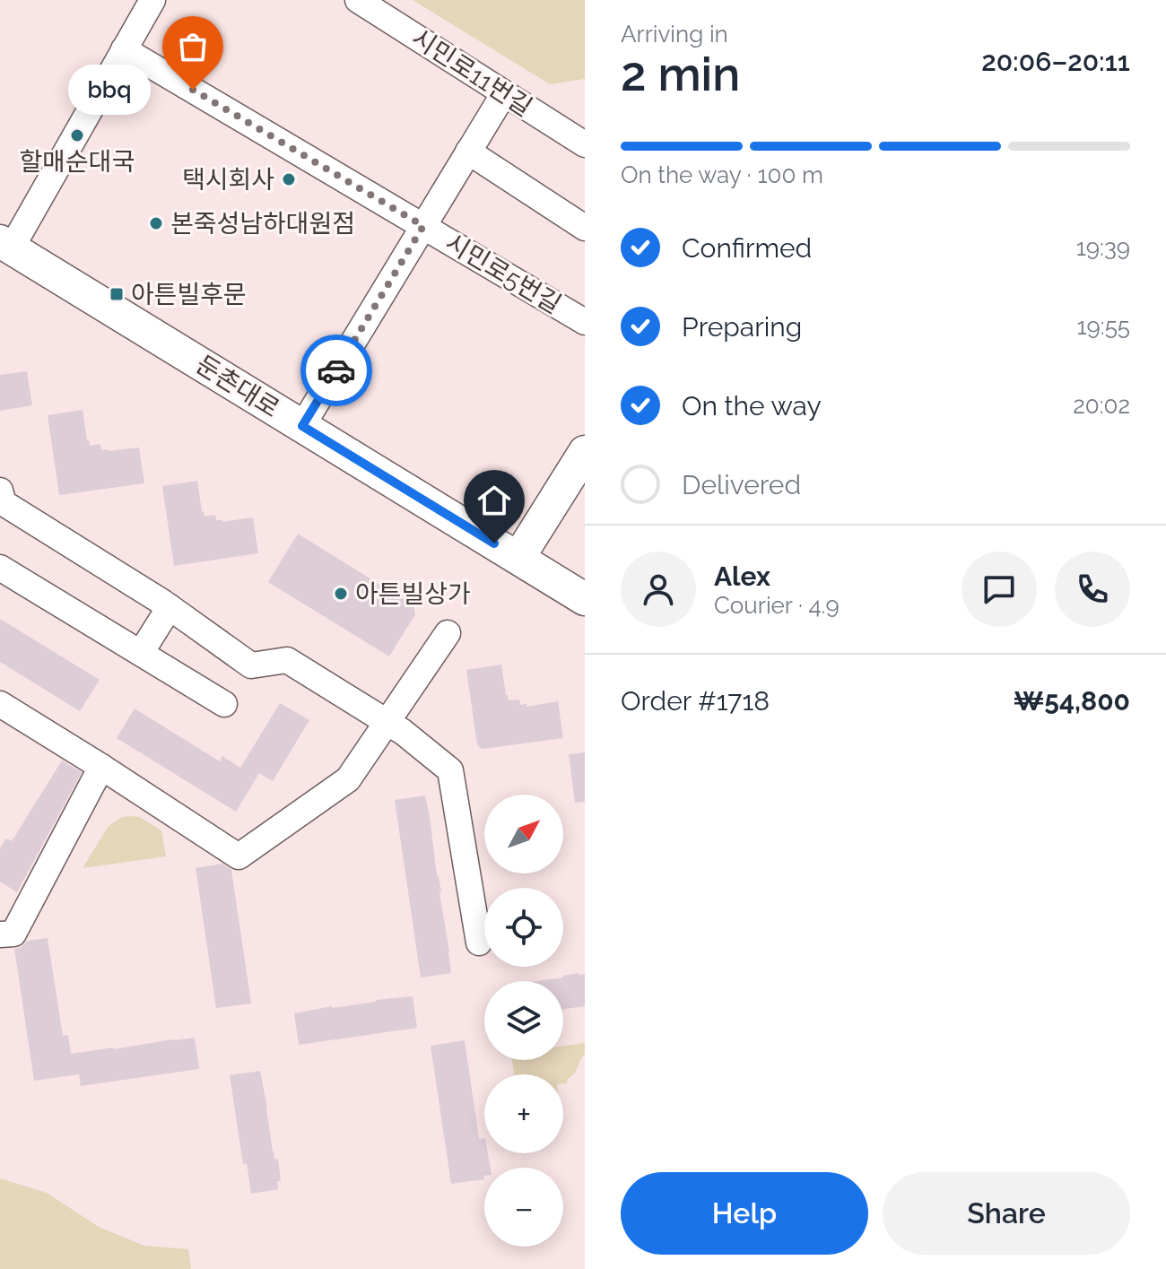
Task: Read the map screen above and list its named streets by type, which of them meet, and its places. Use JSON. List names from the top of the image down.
{
  "streets": {
    "main road": ["둔촌대로"],
    "street": ["시민로11번길", "시민로5번길"]
  },
  "places": {
    "other": [
      "bbq",
      "할매순대국",
      "택시회사",
      "본죽성남하대원점",
      "아튼빌상가"
    ],
    "transit": ["아튼빌후문"]
  },
  "north": "top right",
  "page": {
    "heading": ["2 min", "Arriving in", "20:06–20:11"],
    "panel": [
      "Alex",
      "Courier · 4.9",
      "Order #1718",
      "₩54,800"
    ],
    "bubble": "bbq",
    "bar": "On the way · 100 m",
    "list": [
      ["Confirmed", "19:39"],
      ["Preparing", "19:55"],
      ["On the way", "20:02"],
      "Delivered"
    ],
    "map_buttons": ["+", "−"],
    "buttons": ["Help", "Share"]
  }
}
